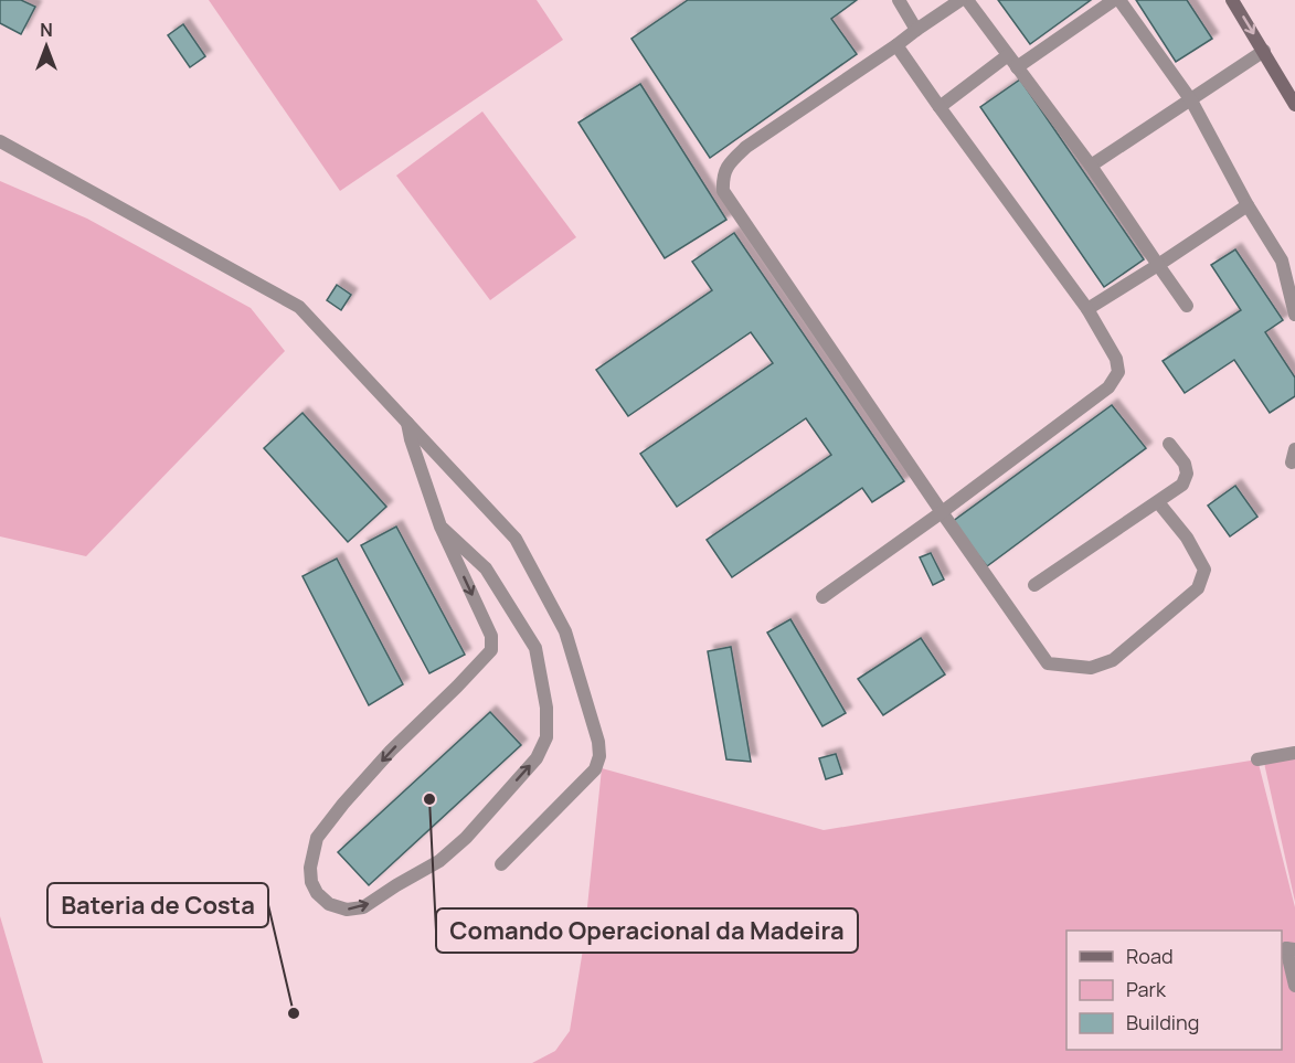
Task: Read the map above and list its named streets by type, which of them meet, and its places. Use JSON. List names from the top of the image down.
{
  "places": ["Comando Operacional da Madeira", "Bateria de Costa"],
  "legend": ["Road", "Park", "Building"],
  "north": "top"
}
